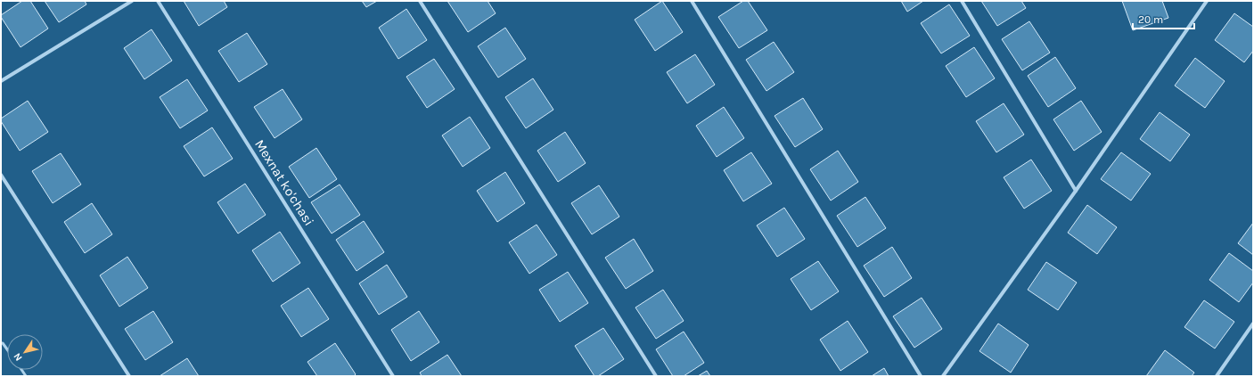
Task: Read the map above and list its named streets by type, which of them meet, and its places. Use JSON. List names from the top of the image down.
{
  "streets": {
    "street": ["Mexnat ko'chasi"]
  },
  "scale_bar": "20 m",
  "north": "bottom left"
}
